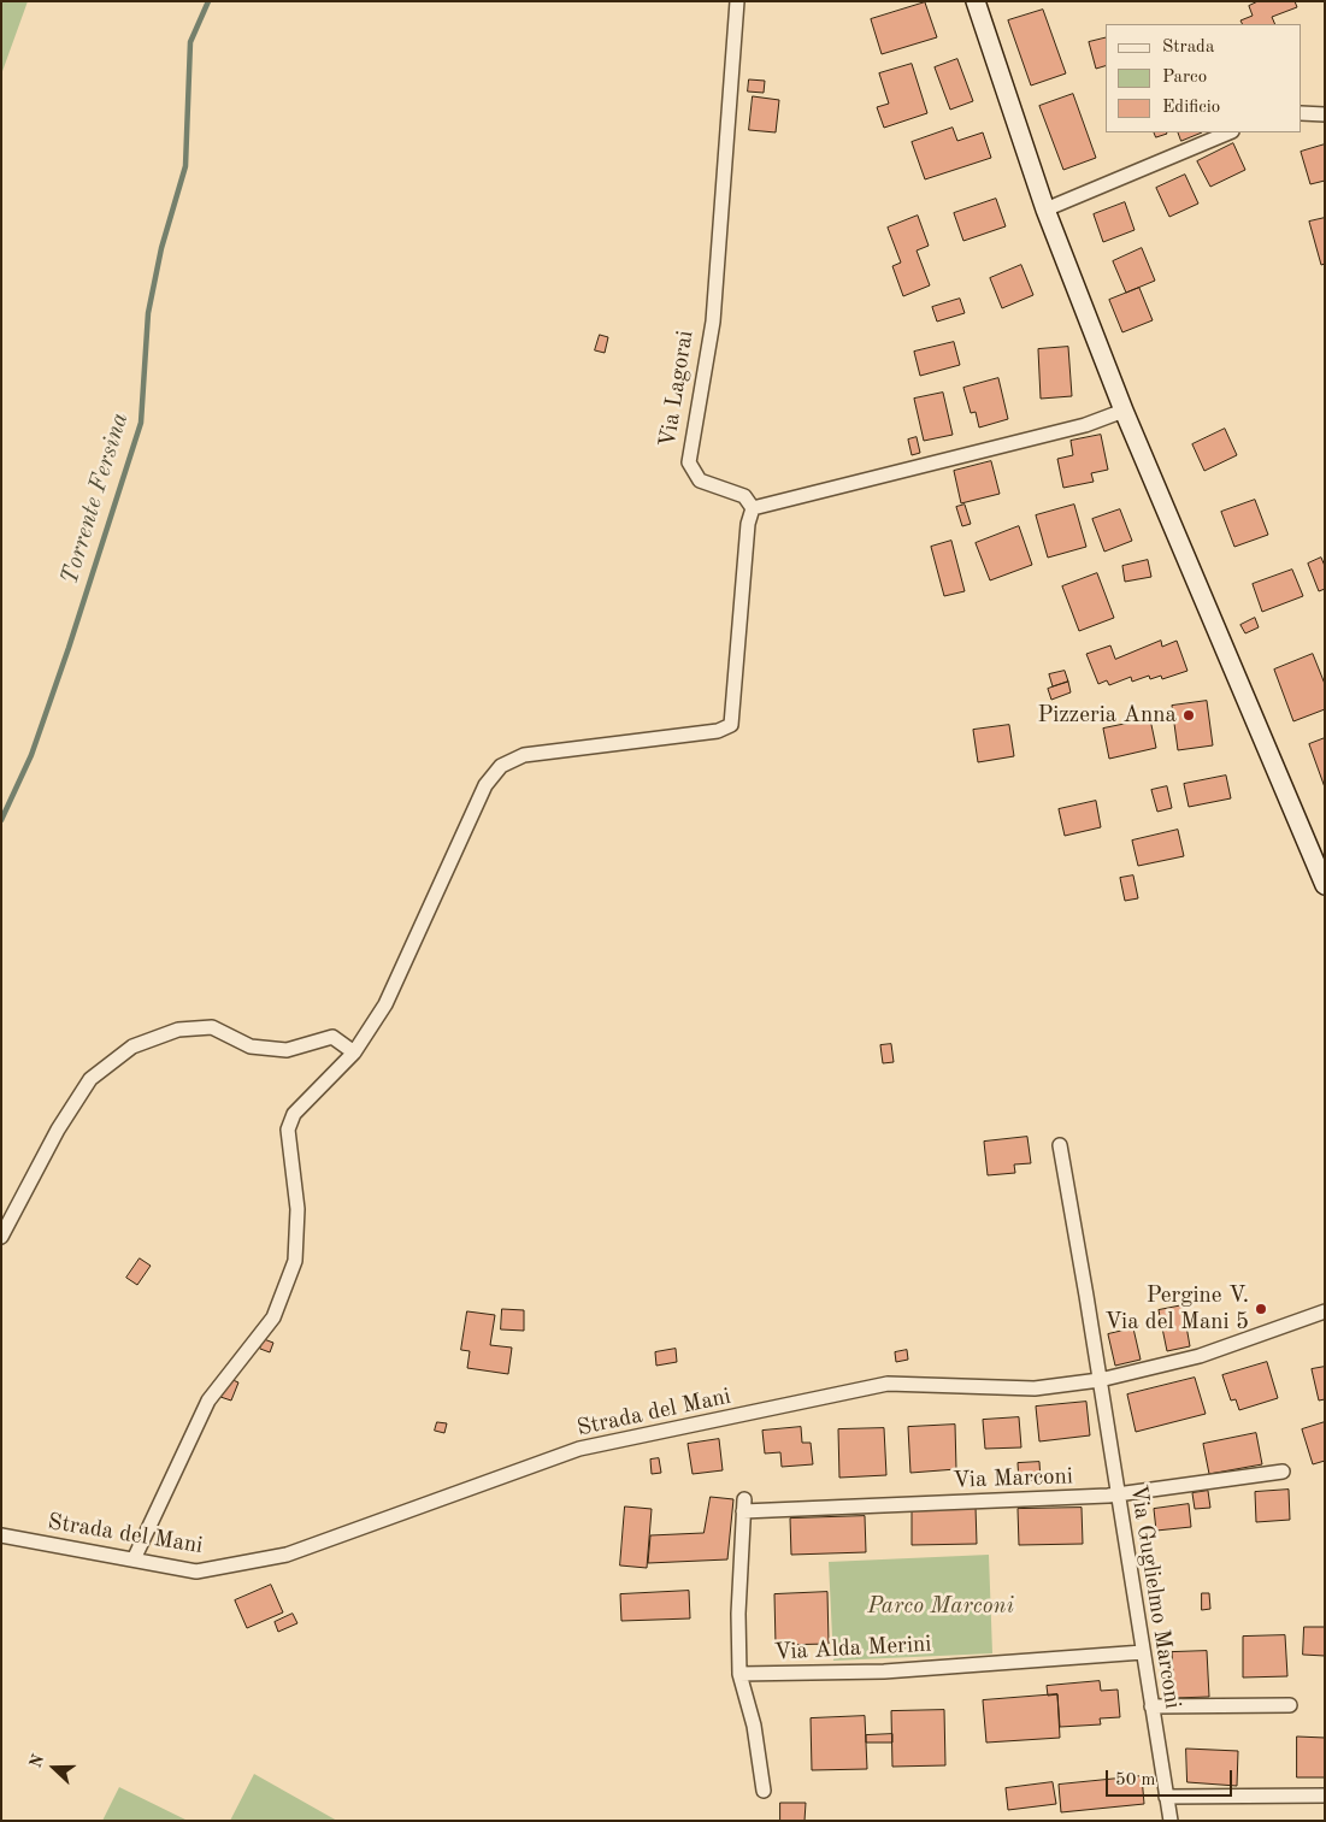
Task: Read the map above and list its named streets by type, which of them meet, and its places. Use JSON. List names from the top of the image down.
{
  "streets": {
    "street": [
      "Via Lagorai",
      "Strada del Mani",
      "Via Marconi",
      "Via Guglielmo Marconi",
      "Via Alda Merini"
    ]
  },
  "crossings": [
    ["Strada del Mani", "Via Guglielmo Marconi"],
    ["Via Marconi", "Via Guglielmo Marconi"],
    ["Via Marconi", "Via Alda Merini"],
    ["Via Guglielmo Marconi", "Via Alda Merini"]
  ],
  "water": ["Torrente Fersina"],
  "parks": ["Parco Marconi"],
  "places": ["Pizzeria Anna", "Pergine V. Via del Mani 5"],
  "legend": ["Strada", "Parco", "Edificio"],
  "scale_bar": "50 m",
  "north": "left"
}
